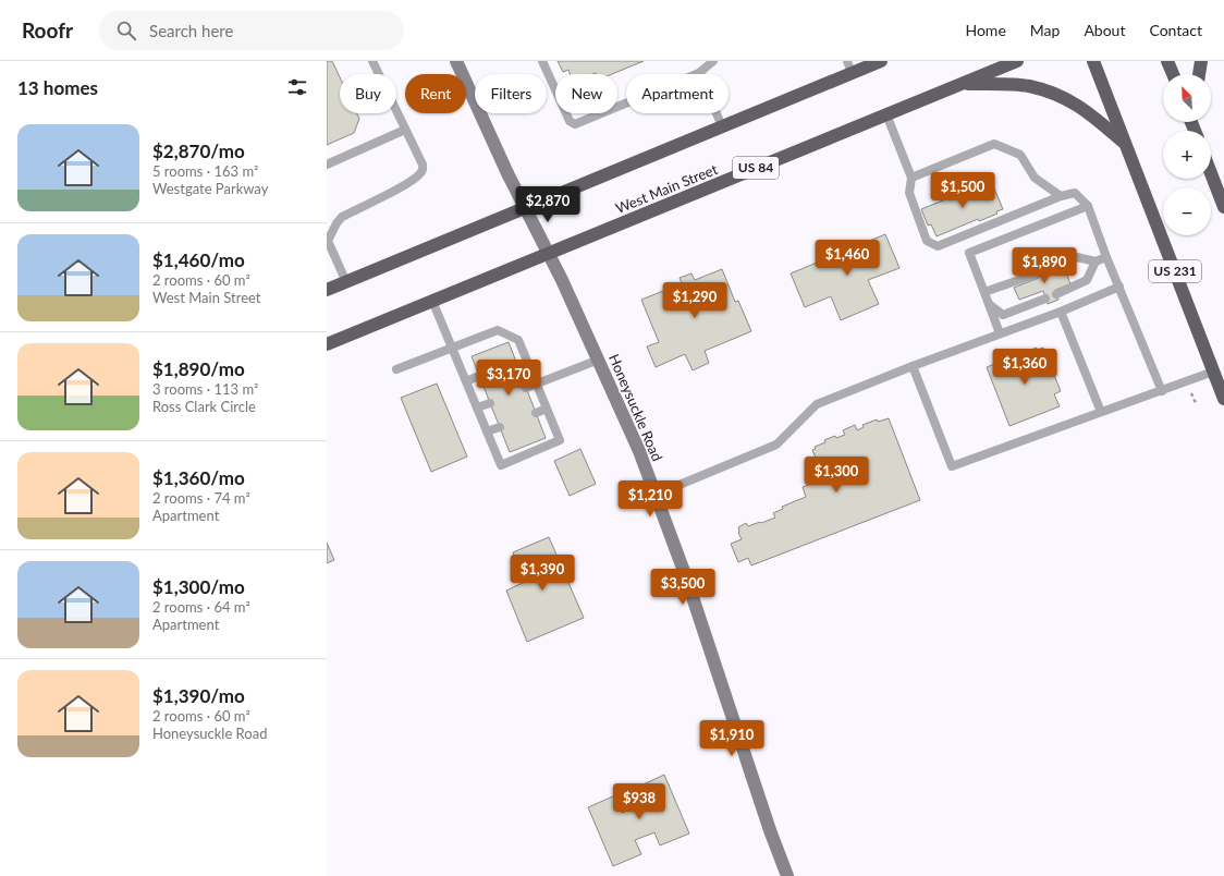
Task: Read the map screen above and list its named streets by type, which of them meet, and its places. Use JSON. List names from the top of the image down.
{
  "streets": {
    "highway": ["US 84", "West Main Street", "US 231"],
    "main road": ["Honeysuckle Road"]
  },
  "crossings": [
    ["West Main Street", "Honeysuckle Road"]
  ],
  "north": "top left",
  "page": {
    "header": "Roofr",
    "search": "Search here",
    "nav": [
      "Home",
      "Map",
      "About",
      "Contact"
    ],
    "heading": "13 homes",
    "map_buttons": ["+", "−"],
    "chip": [
      "Buy",
      "Rent",
      "Filters",
      "New",
      "Apartment"
    ],
    "list": [
      {
        "name": "$2,870/mo",
        "note": "5 rooms · 163 m² · Westgate Parkway"
      },
      {
        "name": "$1,460/mo",
        "note": "2 rooms · 60 m² · West Main Street"
      },
      {
        "name": "$1,890/mo",
        "note": "3 rooms · 113 m² · Ross Clark Circle"
      },
      {
        "name": "$1,360/mo",
        "note": "2 rooms · 74 m² · Apartment"
      },
      {
        "name": "$1,300/mo",
        "note": "2 rooms · 64 m² · Apartment"
      },
      {
        "name": "$1,390/mo",
        "note": "2 rooms · 60 m² · Honeysuckle Road"
      }
    ],
    "price": [
      "$1,500",
      "$2,870",
      "$1,460",
      "$1,890",
      "$1,290",
      "$1,360",
      "$3,170",
      "$1,300",
      "$1,210",
      "$1,390",
      "$3,500",
      "$1,910",
      "$938"
    ]
  }
}
